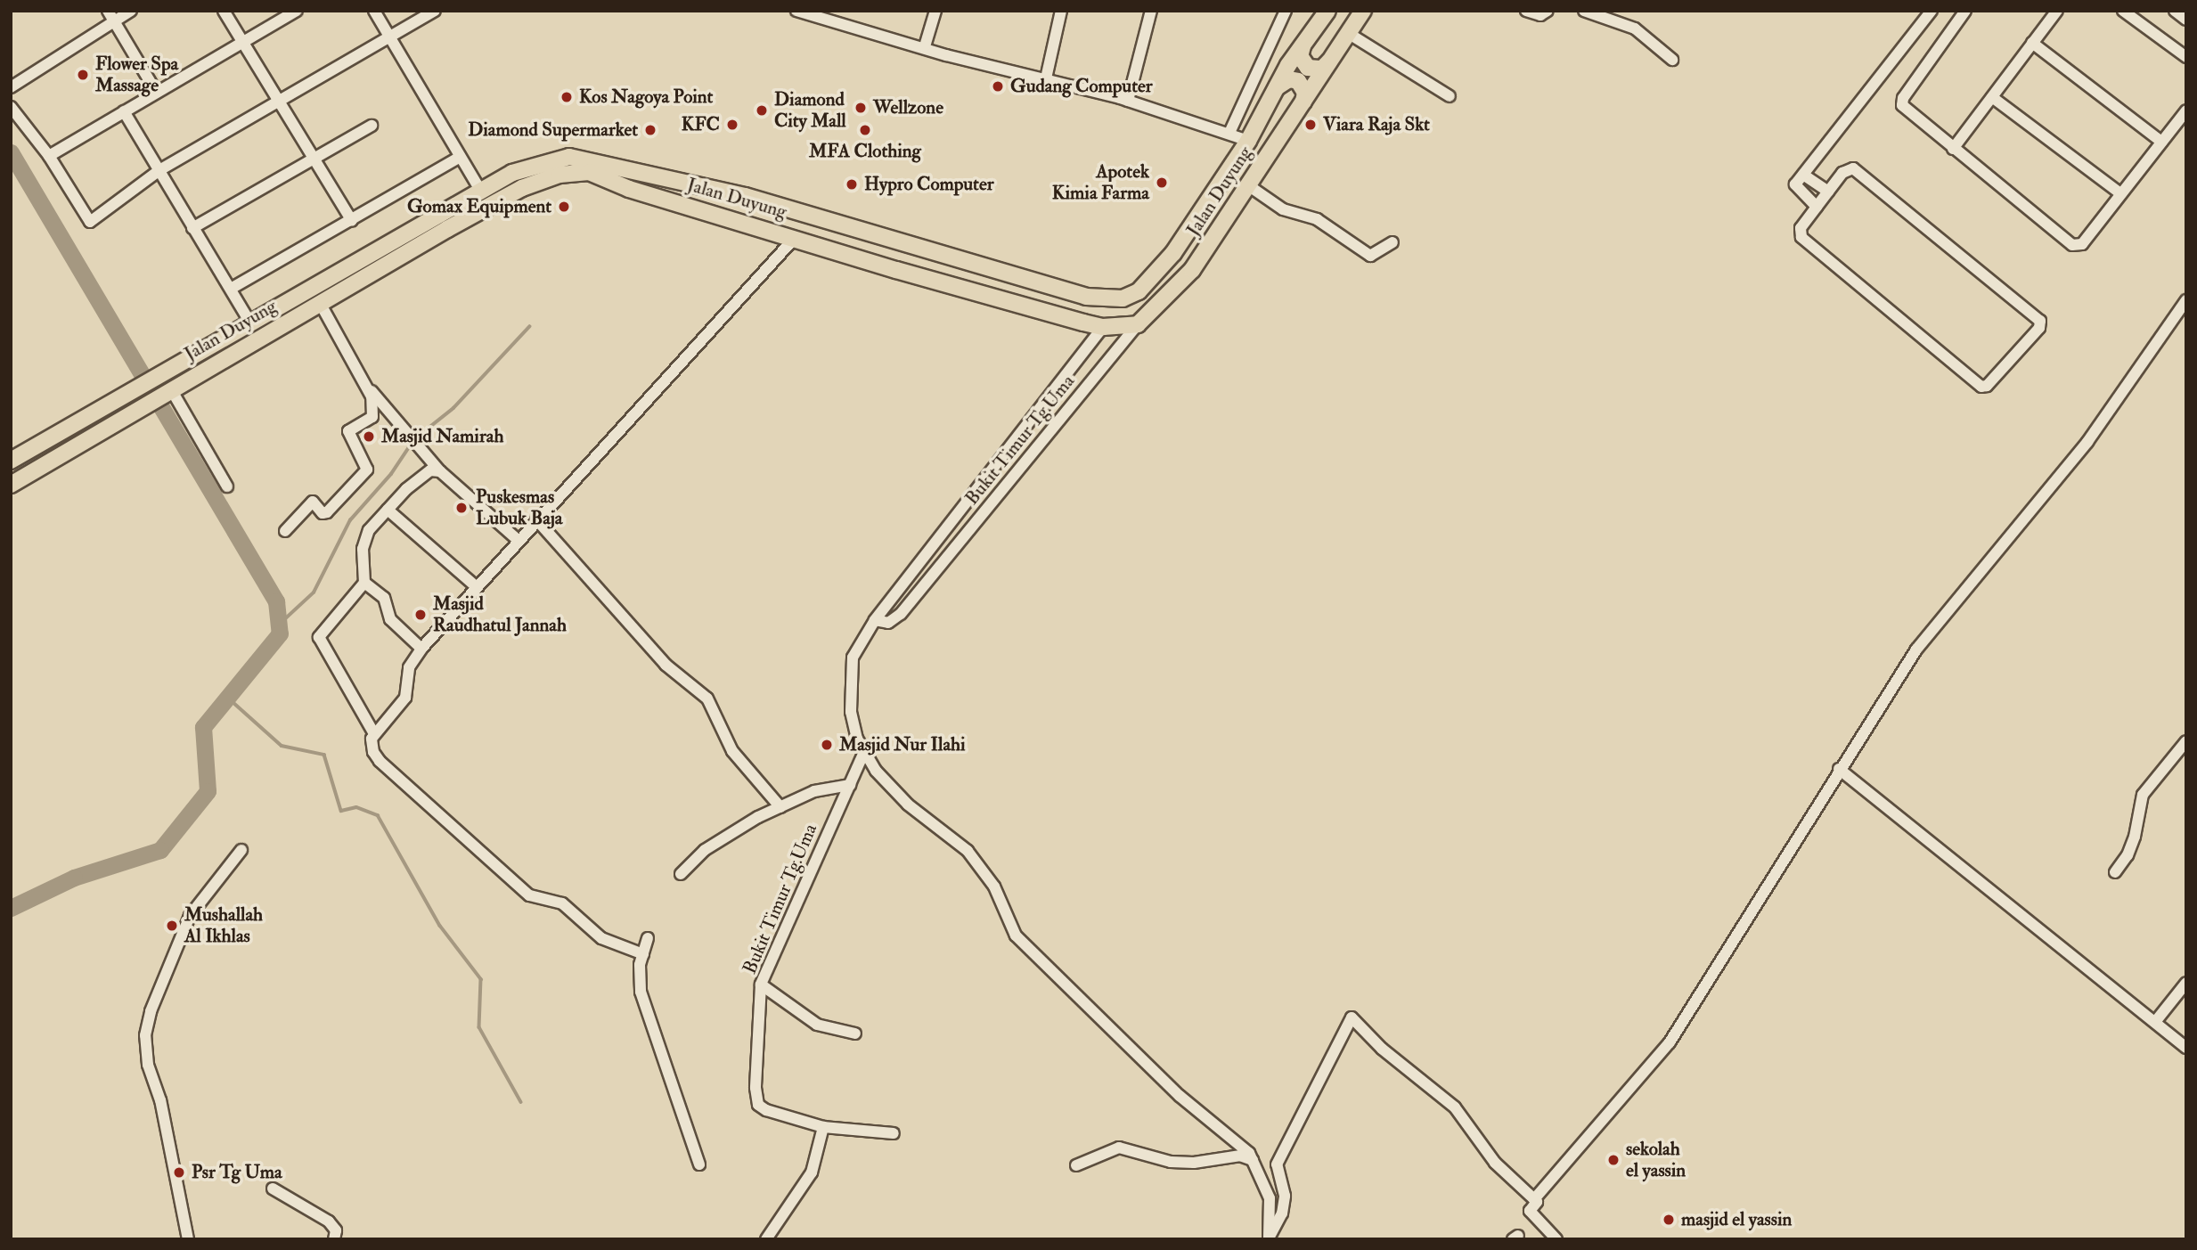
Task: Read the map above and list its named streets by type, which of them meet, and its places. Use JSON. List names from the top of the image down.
{
  "streets": {
    "highway": ["Jalan Duyung"],
    "street": ["Bukit Timur Tg.Uma"]
  },
  "crossings": [
    ["Jalan Duyung", "Bukit Timur Tg.Uma"]
  ],
  "places": [
    "Flower Spa Massage",
    "Gudang Computer",
    "Kos Nagoya Point",
    "Wellzone",
    "Diamond City Mall",
    "KFC",
    "Viara Raja Skt",
    "Diamond Supermarket",
    "MFA Clothing",
    "Apotek Kimia Farma",
    "Hypro Computer",
    "Gomax Equipment",
    "Masjid Namirah",
    "Puskesmas Lubuk Baja",
    "Masjid Raudhatul Jannah",
    "Masjid Nur Ilahi",
    "Mushallah Al Ikhlas",
    "sekolah el yassin",
    "Psr Tg Uma",
    "masjid el yassin"
  ]
}
